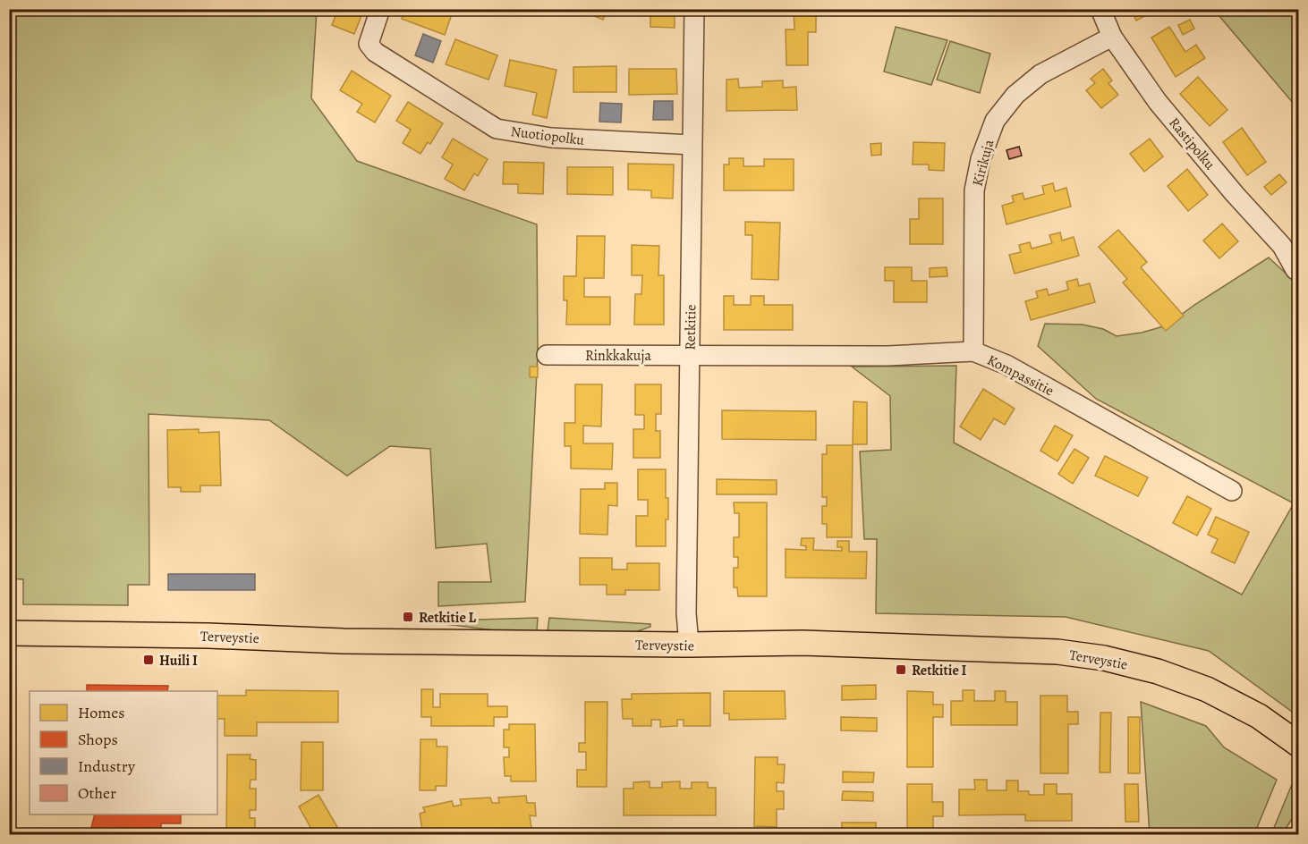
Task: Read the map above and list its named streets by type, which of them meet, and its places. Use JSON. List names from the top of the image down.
{
  "streets": {
    "main road": ["Terveystie"],
    "street": [
      "Nuotiopolku",
      "Rastipolku",
      "Kirikuja",
      "Retkitie",
      "Rinkkakuja",
      "Kompassitie"
    ]
  },
  "crossings": [
    ["Nuotiopolku", "Retkitie"],
    ["Rastipolku", "Kirikuja"],
    ["Kirikuja", "Kompassitie"],
    ["Retkitie", "Rinkkakuja"],
    ["Retkitie", "Kompassitie"],
    ["Retkitie", "Terveystie"],
    ["Rinkkakuja", "Kompassitie"]
  ],
  "places": {
    "transit": ["Retkitie L", "Huili I", "Retkitie I"]
  },
  "legend": [
    "Homes",
    "Shops",
    "Industry",
    "Other"
  ]
}
